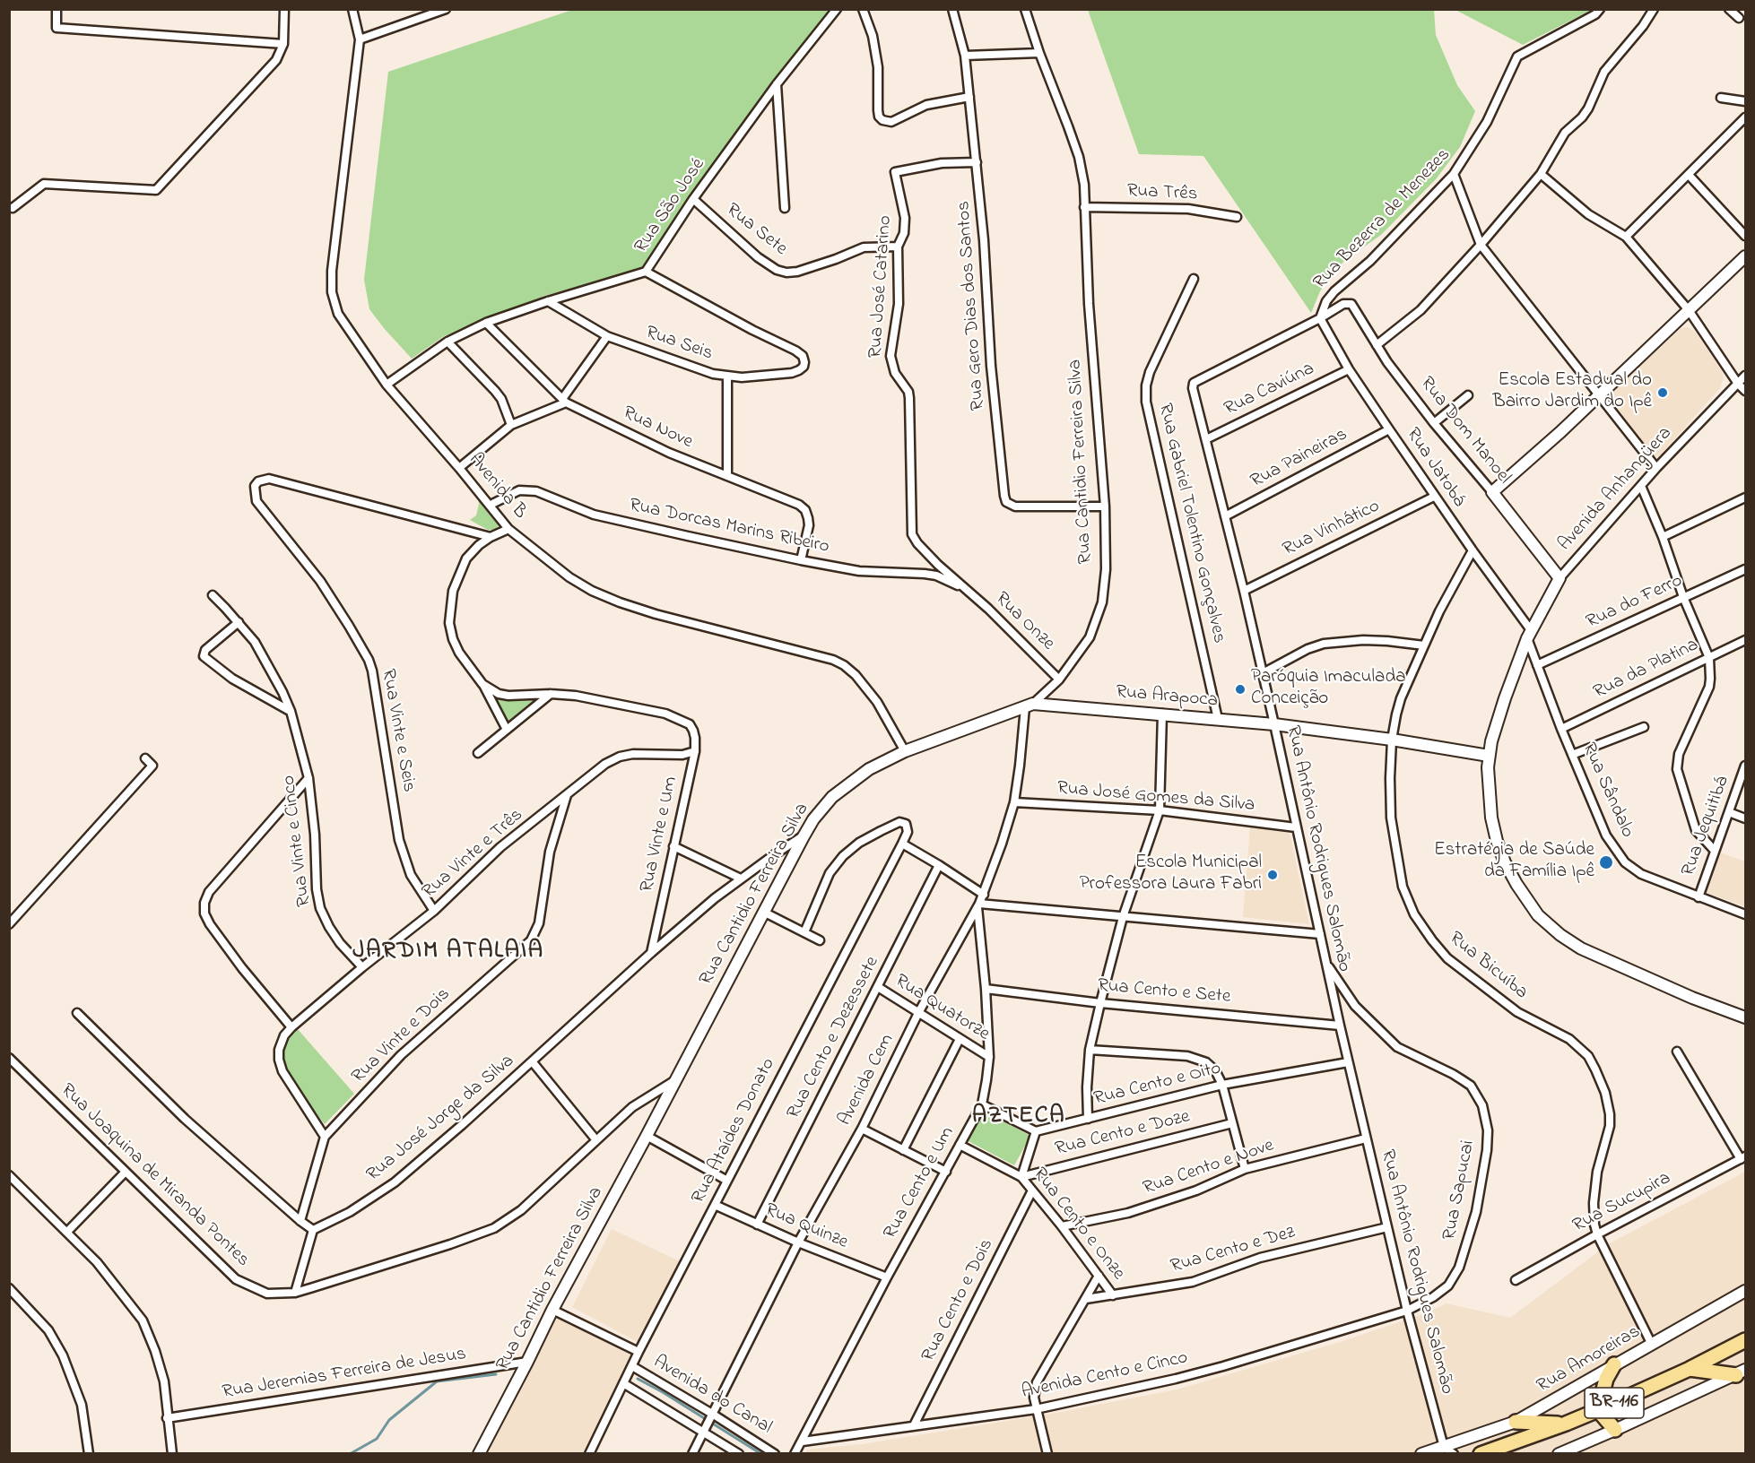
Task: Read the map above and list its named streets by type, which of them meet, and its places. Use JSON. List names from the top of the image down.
{
  "streets": {
    "highway": ["BR-116"],
    "street": [
      "Rua Três",
      "Rua São José",
      "Rua Bezerra de Menezes",
      "Rua Sete",
      "Rua José Catarino",
      "Rua Gero Dias dos Santos",
      "Rua Seis",
      "Rua Caviúna",
      "Rua Nove",
      "Rua Dom Manoel",
      "Rua Paineiras",
      "Rua Cantidio Ferreira Silva",
      "Rua Jatobá",
      "Avenida B",
      "Avenida Anhangüera",
      "Rua Gabriel Tolentino Gonçalves",
      "Rua Dorcas Marins Ribeiro",
      "Rua Vinhático",
      "Rua do Ferro",
      "Rua Onze",
      "Rua da Platina",
      "Rua Arapoca",
      "Rua Vinte e Seis",
      "Rua Sândalo",
      "Rua José Gomes da Silva",
      "Rua Jequitibá",
      "Rua Vinte e Um",
      "Rua Vinte e Cinco",
      "Rua Antônio Rodrigues Salomão",
      "Rua Vinte e Três",
      "Rua Bicuíba",
      "Rua Cento e Sete",
      "Rua Quatorze",
      "Rua Vinte e Dois",
      "Rua Cento e Dezessete",
      "Avenida Cem",
      "Rua Cento e Oito",
      "Rua José Jorge da Silva",
      "Rua Ataídes Donato",
      "Rua Cento e Doze",
      "Rua Cento e Nove",
      "Rua Joaquina de Miranda Pontes",
      "Rua Cento e Um",
      "Rua Sapucai",
      "Rua Sucupira",
      "Rua Cento e Onze",
      "Rua Quinze",
      "Rua Cento e Dez",
      "Rua Cento e Dois",
      "Rua Amoreiras",
      "Rua Jeremias Ferreira de Jesus",
      "Avenida Cento e Cinco",
      "Avenida do Canal"
    ]
  },
  "crossings": [
    ["Rua Três", "Rua Cantidio Ferreira Silva"],
    ["Rua São José", "Rua Sete"],
    ["Rua São José", "Rua Seis"],
    ["Rua São José", "Rua Nove"],
    ["Rua São José", "Avenida B"],
    ["Rua Bezerra de Menezes", "Rua Jatobá"],
    ["Rua Bezerra de Menezes", "Rua Antônio Rodrigues Salomão"],
    ["Rua Sete", "Rua José Catarino"],
    ["Rua José Catarino", "Rua Gero Dias dos Santos"],
    ["Rua José Catarino", "Rua Dorcas Marins Ribeiro"],
    ["Rua José Catarino", "Rua Onze"],
    ["Rua Gero Dias dos Santos", "Rua Cantidio Ferreira Silva"],
    ["Rua Caviúna", "Rua Jatobá"],
    ["Rua Caviúna", "Rua Antônio Rodrigues Salomão"],
    ["Rua Nove", "Rua Dorcas Marins Ribeiro"],
    ["Rua Dom Manoel", "Avenida Anhangüera"],
    ["Rua Dom Manoel", "Rua Antônio Rodrigues Salomão"],
    ["Rua Paineiras", "Rua Jatobá"],
    ["Rua Paineiras", "Rua Antônio Rodrigues Salomão"],
    ["Rua Cantidio Ferreira Silva", "Avenida B"],
    ["Rua Cantidio Ferreira Silva", "Rua Onze"],
    ["Rua Cantidio Ferreira Silva", "Rua Arapoca"],
    ["Rua Cantidio Ferreira Silva", "Avenida Cem"],
    ["Rua Cantidio Ferreira Silva", "Rua José Jorge da Silva"],
    ["Rua Cantidio Ferreira Silva", "Rua Joaquina de Miranda Pontes"],
    ["Rua Cantidio Ferreira Silva", "Rua Jeremias Ferreira de Jesus"],
    ["Rua Jatobá", "Avenida Anhangüera"],
    ["Rua Jatobá", "Rua Vinhático"],
    ["Rua Jatobá", "Rua Sândalo"],
    ["Rua Jatobá", "Rua Antônio Rodrigues Salomão"],
    ["Rua Jatobá", "Rua Bicuíba"],
    ["Avenida B", "Rua Dorcas Marins Ribeiro"],
    ["Avenida Anhangüera", "Rua Arapoca"],
    ["Avenida Anhangüera", "Rua Sândalo"],
    ["Rua Gabriel Tolentino Gonçalves", "Rua Arapoca"],
    ["Rua Dorcas Marins Ribeiro", "Rua Onze"],
    ["Rua Vinhático", "Rua Antônio Rodrigues Salomão"],
    ["Rua do Ferro", "Rua Sândalo"],
    ["Rua da Platina", "Rua Sândalo"],
    ["Rua Arapoca", "Rua Antônio Rodrigues Salomão"],
    ["Rua Arapoca", "Rua Bicuíba"],
    ["Rua Arapoca", "Avenida Cem"],
    ["Rua Vinte e Seis", "Rua Vinte e Três"],
    ["Rua Sândalo", "Rua Jequitibá"],
    ["Rua José Gomes da Silva", "Rua Antônio Rodrigues Salomão"],
    ["Rua José Gomes da Silva", "Avenida Cem"],
    ["Rua Vinte e Um", "Rua Vinte e Três"],
    ["Rua Vinte e Um", "Rua José Jorge da Silva"],
    ["Rua Vinte e Cinco", "Rua Vinte e Três"],
    ["Rua Antônio Rodrigues Salomão", "Rua Cento e Sete"],
    ["Rua Antônio Rodrigues Salomão", "Rua Cento e Oito"],
    ["Rua Antônio Rodrigues Salomão", "Rua Cento e Nove"],
    ["Rua Antônio Rodrigues Salomão", "Rua Sapucai"],
    ["Rua Antônio Rodrigues Salomão", "Rua Cento e Dez"],
    ["Rua Antônio Rodrigues Salomão", "Rua Amoreiras"],
    ["Rua Antônio Rodrigues Salomão", "Avenida Cento e Cinco"],
    ["Rua Vinte e Três", "Rua Vinte e Dois"],
    ["Rua Bicuíba", "Rua Sucupira"],
    ["Rua Bicuíba", "Rua Amoreiras"],
    ["Rua Cento e Sete", "Rua Cento e Um"],
    ["Rua Quatorze", "Rua Cento e Dezessete"],
    ["Rua Quatorze", "Avenida Cem"],
    ["Rua Quatorze", "Rua Cento e Um"],
    ["Rua Cento e Dezessete", "Rua Quinze"],
    ["Avenida Cem", "Rua Cento e Um"],
    ["Avenida Cem", "Rua Quinze"],
    ["Avenida Cem", "Avenida do Canal"],
    ["Rua Ataídes Donato", "Rua Quinze"],
    ["Rua Ataídes Donato", "Avenida do Canal"],
    ["Rua Cento e Doze", "Rua Cento e Onze"],
    ["Rua Cento e Nove", "Rua Cento e Onze"],
    ["Rua Cento e Um", "Rua Cento e Onze"],
    ["Rua Cento e Um", "Rua Quinze"],
    ["Rua Cento e Um", "Avenida Cento e Cinco"],
    ["Rua Sapucai", "Avenida Cento e Cinco"],
    ["Rua Cento e Onze", "Rua Cento e Dez"],
    ["Rua Cento e Onze", "Rua Cento e Dois"],
    ["Rua Cento e Dois", "Avenida Cento e Cinco"]
  ],
  "districts": ["JARDIM ATALAIA", "AZTECA"],
  "places": [
    "Escola Estadual do Bairro Jardim do Ipê",
    "Paróquia Imaculada Conceição",
    "Estratégia de Saúde da Família Ipê",
    "Escola Municipal Professora Laura Fabri"
  ]
}
